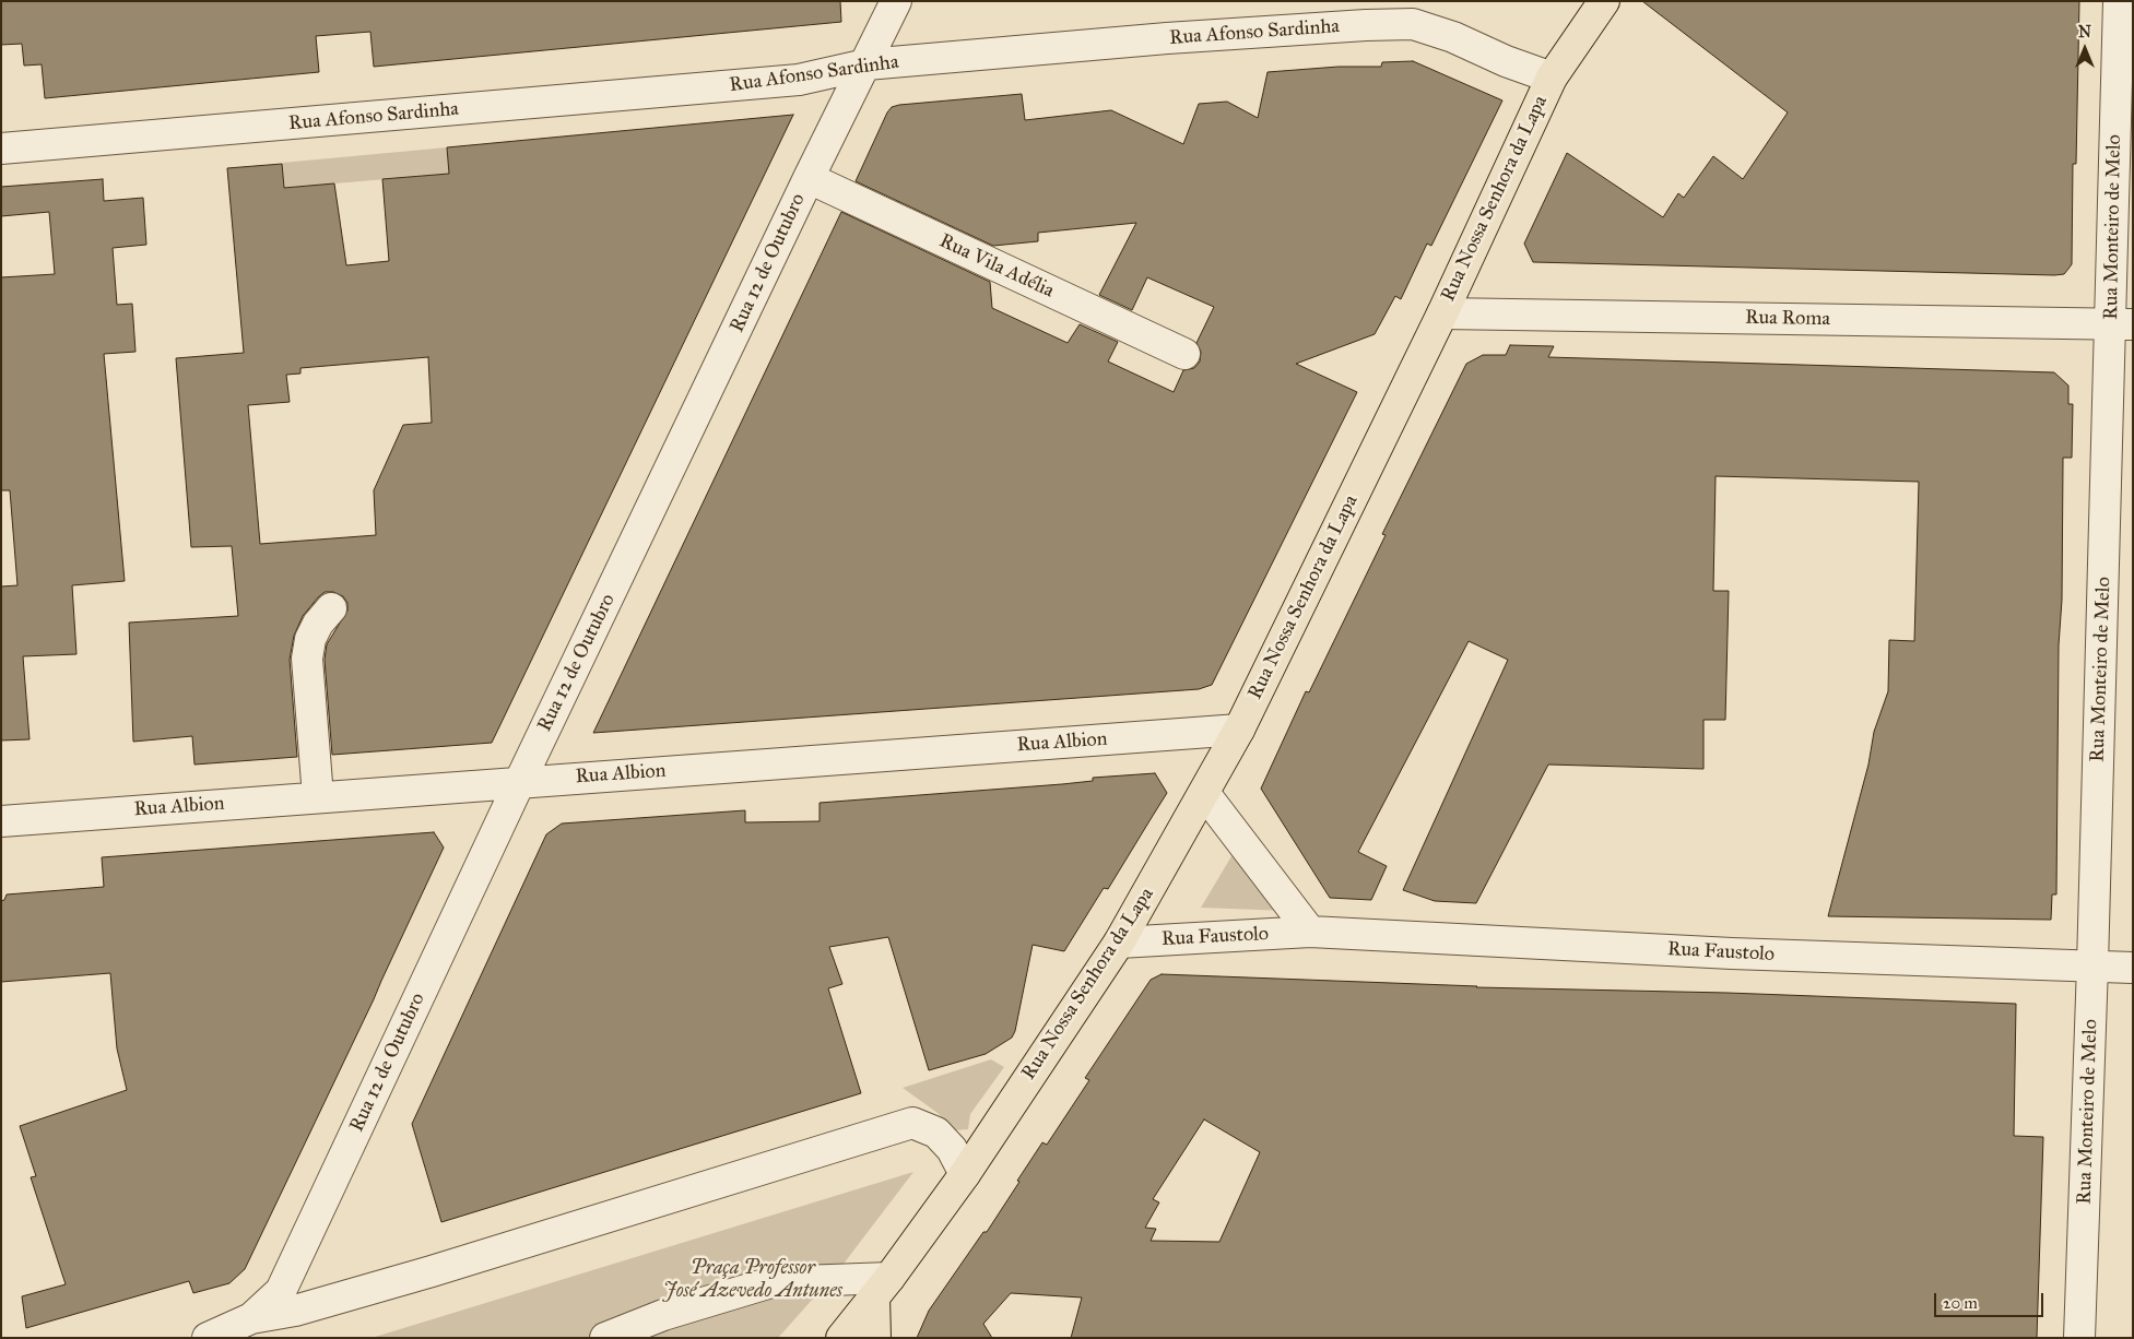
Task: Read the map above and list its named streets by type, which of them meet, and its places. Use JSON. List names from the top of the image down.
{
  "streets": {
    "main road": ["Rua Nossa Senhora da Lapa"],
    "street": [
      "Rua Afonso Sardinha",
      "Rua Monteiro de Melo",
      "Rua 12 de Outubro",
      "Rua Vila Adélia",
      "Rua Roma",
      "Rua Albion",
      "Rua Faustolo"
    ]
  },
  "crossings": [
    ["Rua Afonso Sardinha", "Rua Nossa Senhora da Lapa"],
    ["Rua Afonso Sardinha", "Rua 12 de Outubro"],
    ["Rua Nossa Senhora da Lapa", "Rua Roma"],
    ["Rua Nossa Senhora da Lapa", "Rua Albion"],
    ["Rua Nossa Senhora da Lapa", "Rua Faustolo"],
    ["Rua Monteiro de Melo", "Rua Roma"],
    ["Rua Monteiro de Melo", "Rua Faustolo"],
    ["Rua 12 de Outubro", "Rua Vila Adélia"],
    ["Rua 12 de Outubro", "Rua Albion"]
  ],
  "parks": ["Praça Professor José Azevedo Antunes"],
  "scale_bar": "20 m",
  "north": "top"
}
